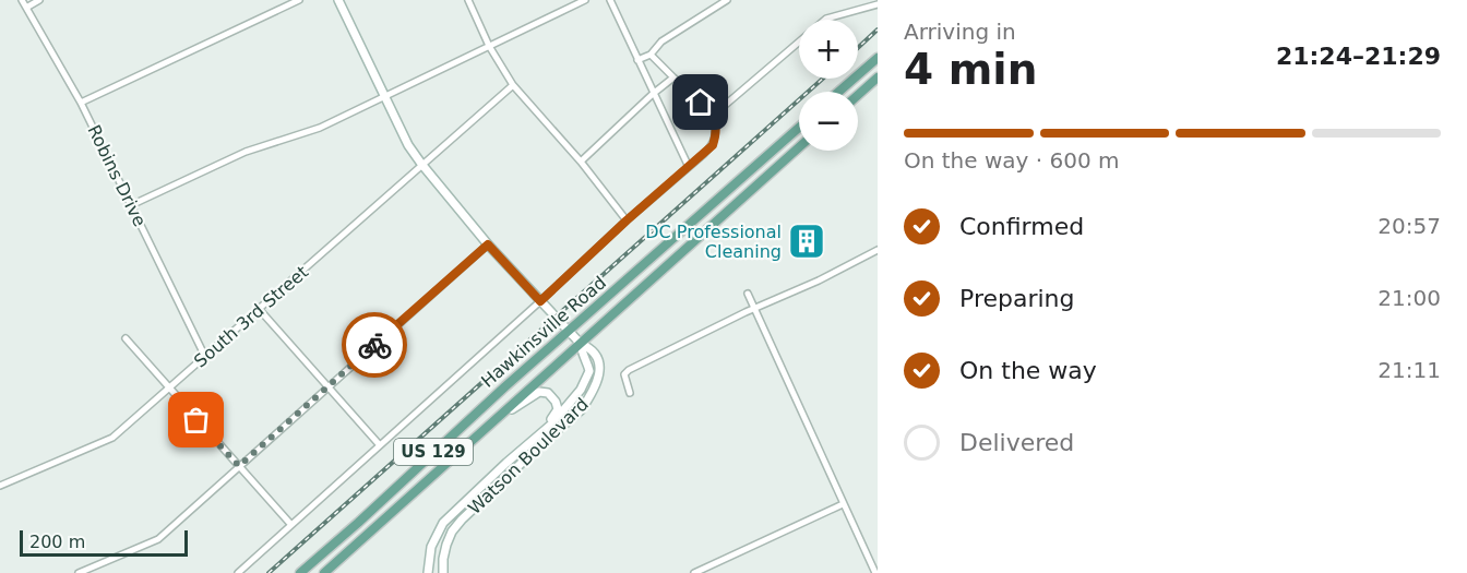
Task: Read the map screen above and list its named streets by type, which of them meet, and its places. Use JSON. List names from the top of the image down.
{
  "streets": {
    "main road": ["Hawkinsville Road", "US 129"],
    "street": ["Robins Drive", "South 3rd Street", "Watson Boulevard"]
  },
  "crossings": [
    ["Robins Drive", "South 3rd Street"],
    ["South 3rd Street", "Watson Boulevard"],
    ["Hawkinsville Road", "Watson Boulevard"]
  ],
  "places": {
    "building": ["DC Professional Cleaning"]
  },
  "scale_bar": "200 m",
  "page": {
    "heading": ["4 min", "Arriving in", "21:24–21:29"],
    "map_buttons": ["+", "−"],
    "bar": "On the way · 600 m",
    "list": [
      ["Confirmed", "20:57"],
      ["Preparing", "21:00"],
      ["On the way", "21:11"],
      "Delivered"
    ],
    "scale": "200 m"
  }
}
